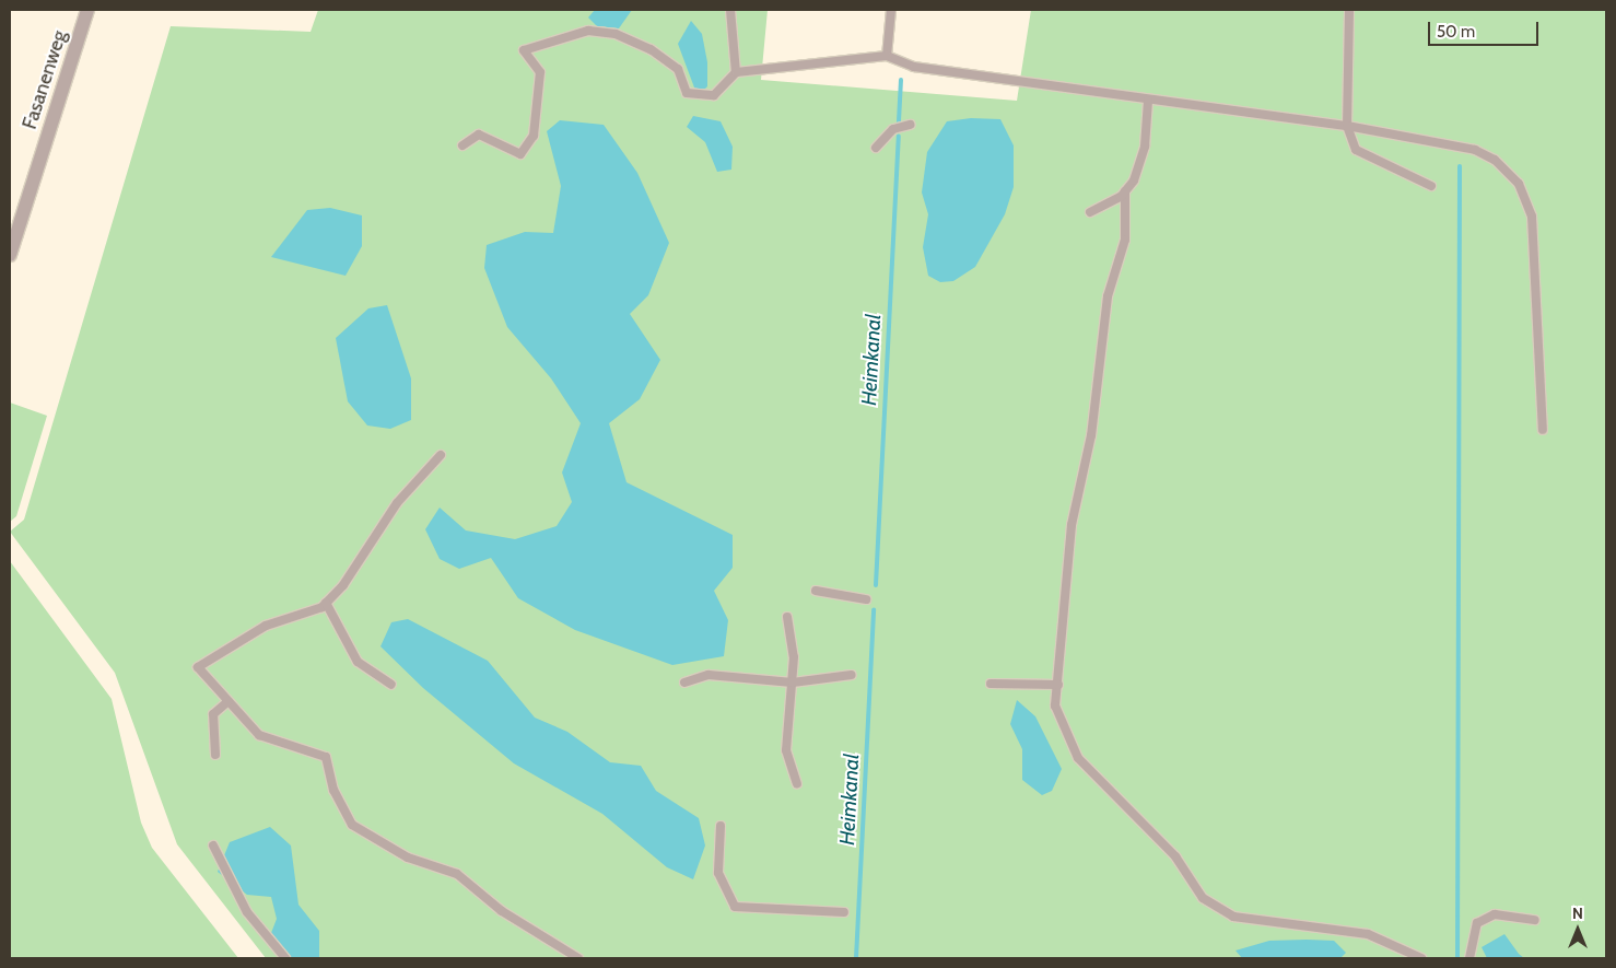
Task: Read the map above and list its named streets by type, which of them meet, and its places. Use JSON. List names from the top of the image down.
{
  "streets": {
    "street": ["Fasanenweg"]
  },
  "water": ["Heimkanal"],
  "scale_bar": "50 m",
  "north": "top"
}
